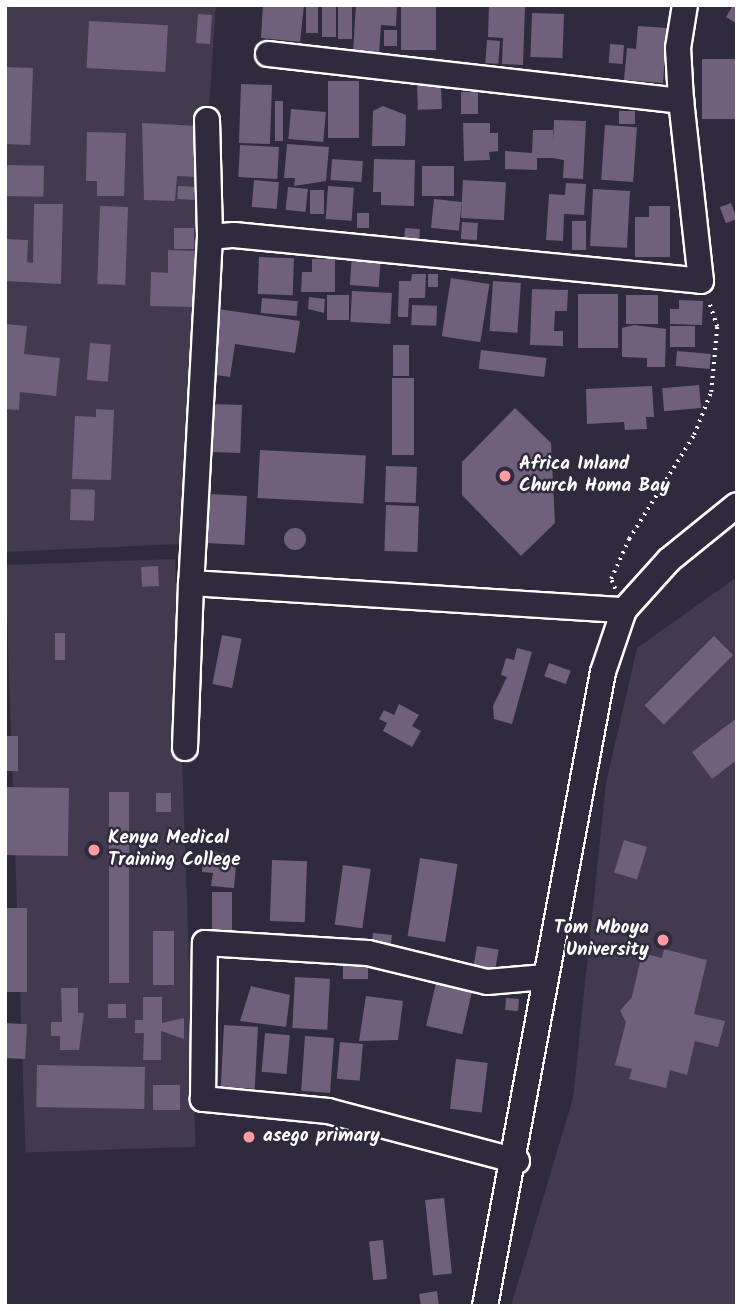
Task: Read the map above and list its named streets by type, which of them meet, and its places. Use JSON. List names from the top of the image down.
{
  "places": [
    "Africa Inland Church Homa Bay",
    "Kenya Medical Training College",
    "Tom Mboya University",
    "asego primary"
  ]
}
